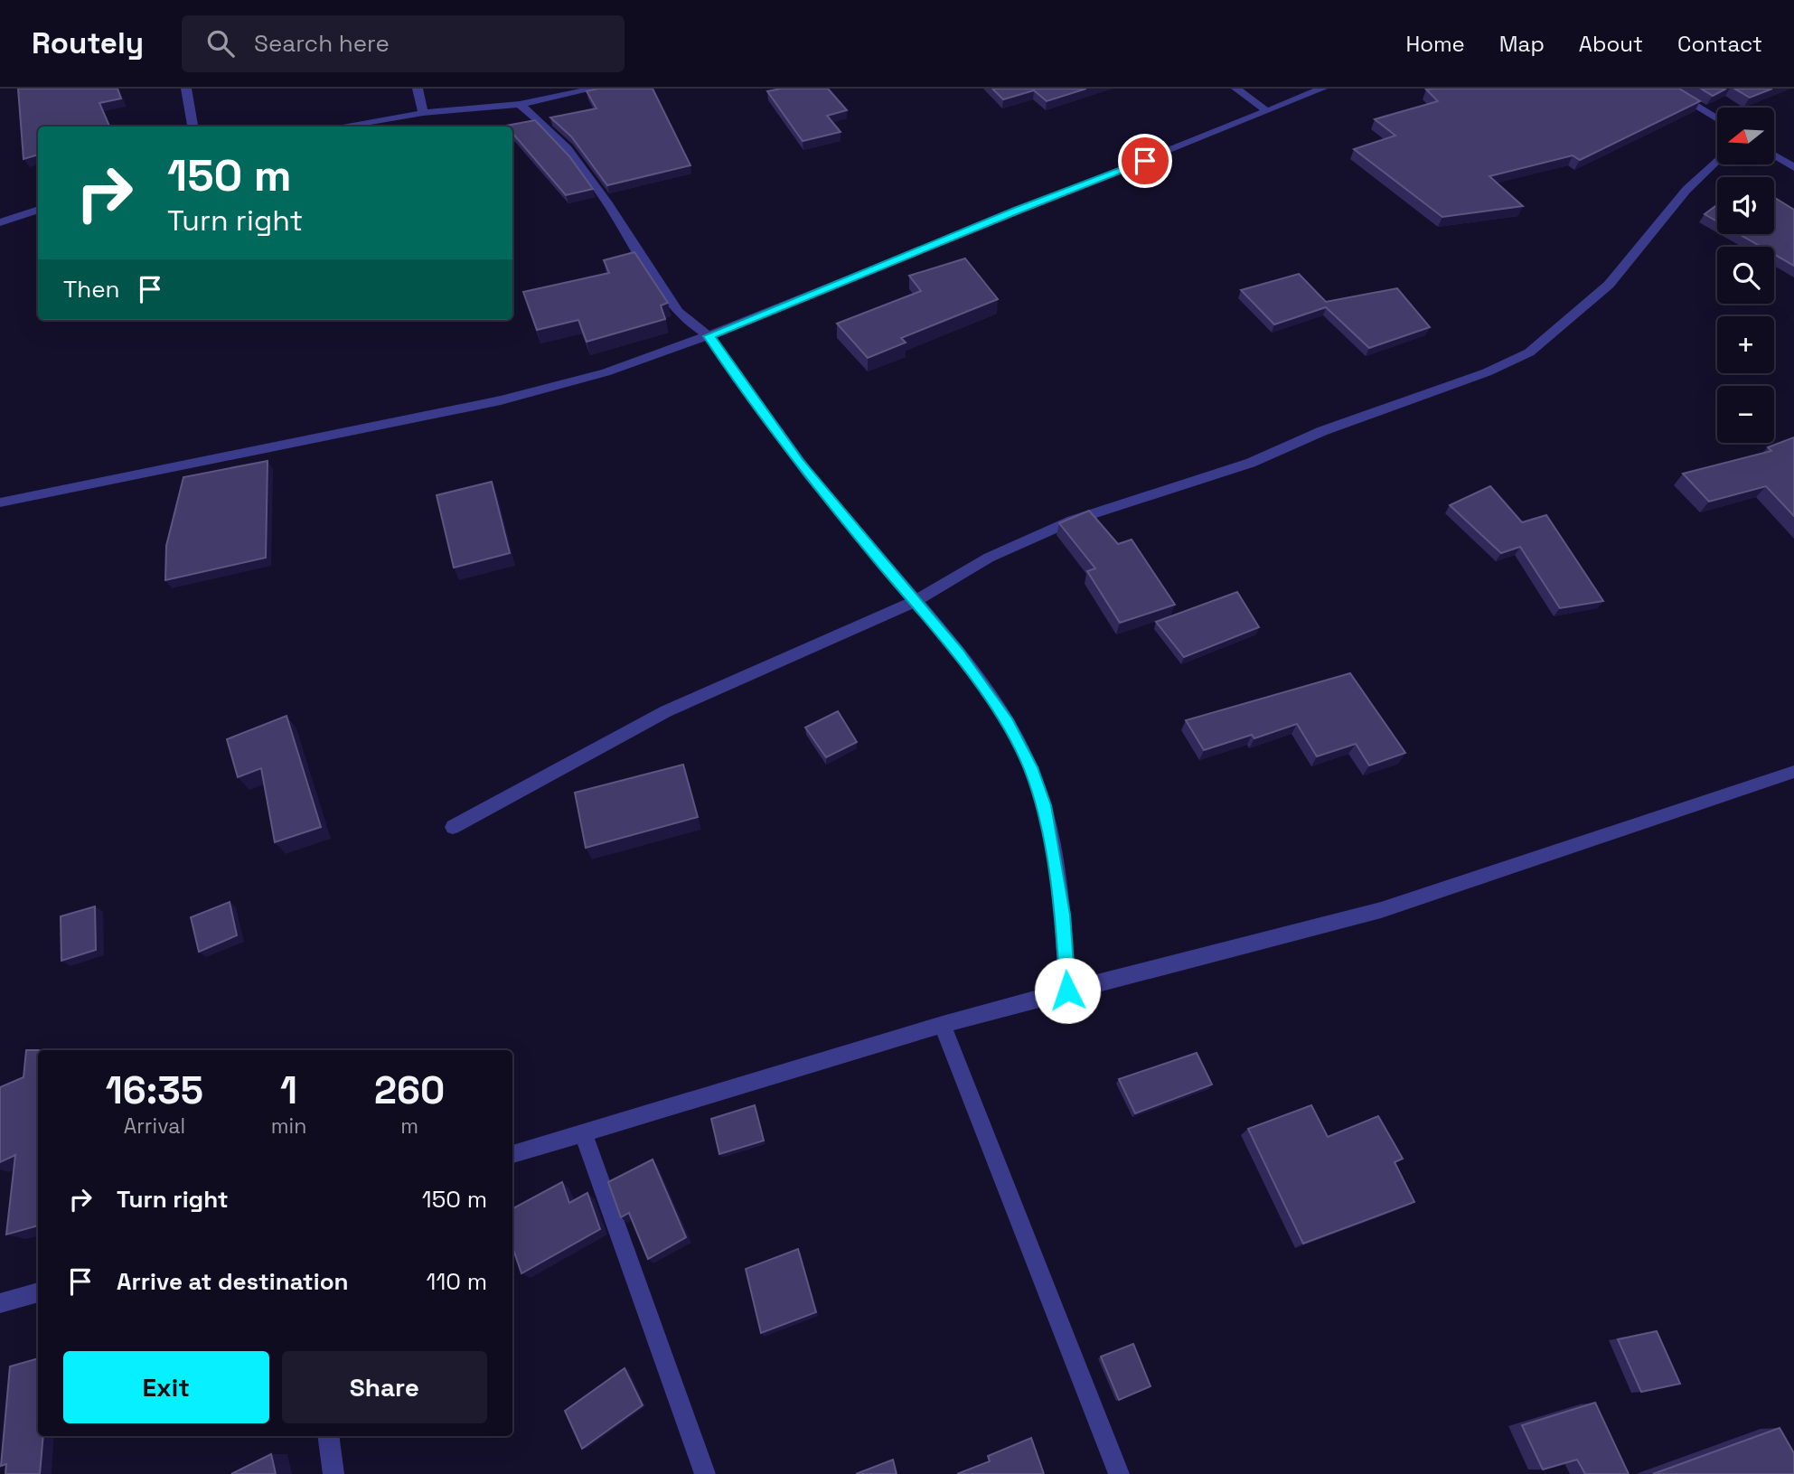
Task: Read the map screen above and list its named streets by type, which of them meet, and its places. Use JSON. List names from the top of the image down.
{
  "north": "left",
  "page": {
    "header": "Routely",
    "search": "Search here",
    "nav": [
      "Home",
      "Map",
      "About",
      "Contact"
    ],
    "map_buttons": ["+", "−"],
    "turn": ["150 m", "Turn right"],
    "then": "Then",
    "eta": [
      "16:35",
      "Arrival",
      "1",
      "min",
      "260",
      "m"
    ],
    "list": [
      {
        "name": "Turn right",
        "value": "150 m"
      },
      {
        "name": "Arrive at destination",
        "value": "110 m"
      }
    ],
    "buttons": ["Exit", "Share"]
  }
}
